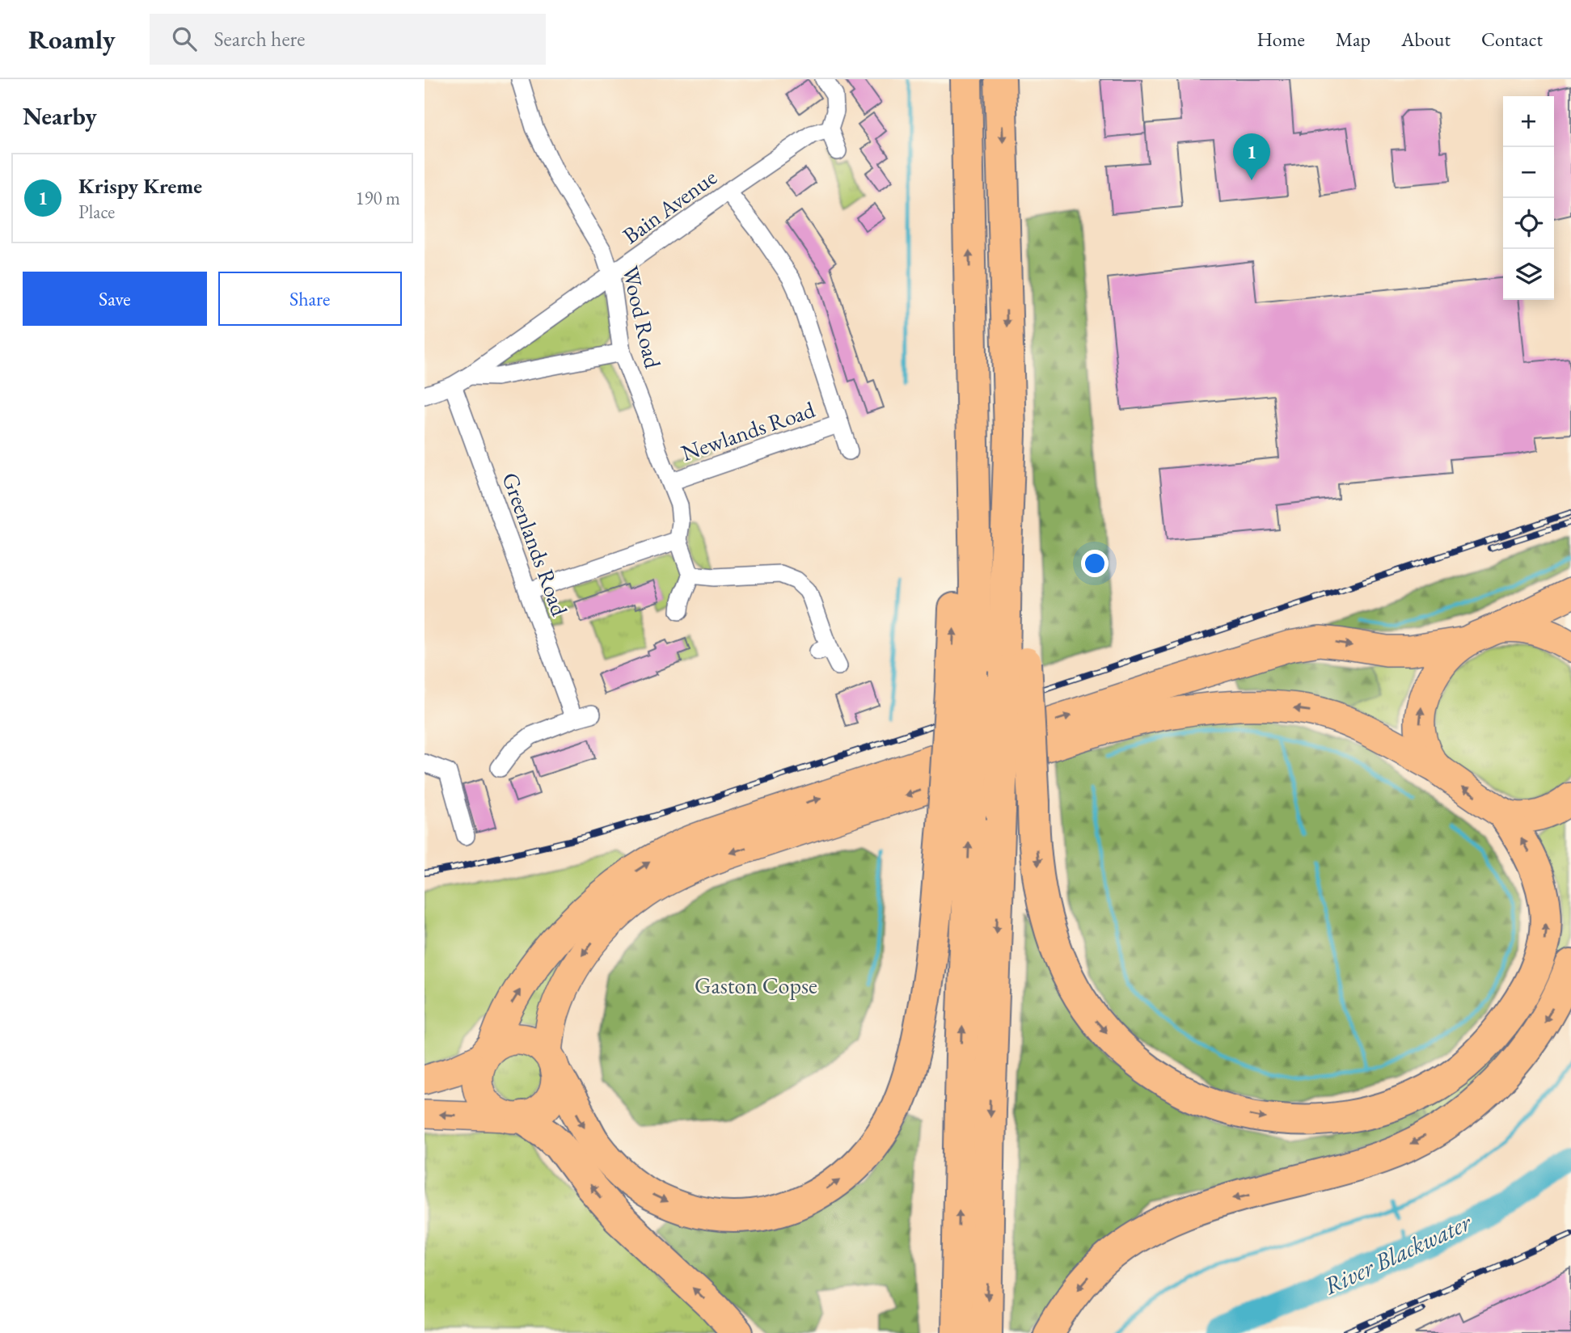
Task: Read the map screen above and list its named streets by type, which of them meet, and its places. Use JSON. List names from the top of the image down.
{
  "streets": {
    "street": [
      "Bain Avenue",
      "Wood Road",
      "Newlands Road",
      "Greenlands Road"
    ]
  },
  "crossings": [
    ["Bain Avenue", "Wood Road"],
    ["Bain Avenue", "Newlands Road"],
    ["Bain Avenue", "Greenlands Road"],
    ["Wood Road", "Newlands Road"]
  ],
  "water": ["River Blackwater"],
  "parks": ["Gaston Copse"],
  "page": {
    "header": "Roamly",
    "search": "Search here",
    "nav": [
      "Home",
      "Map",
      "About",
      "Contact"
    ],
    "heading": "Nearby",
    "map_buttons": ["+", "−"],
    "pins": "1",
    "list": [
      {
        "mark": "1",
        "name": "Krispy Kreme",
        "note": "Place",
        "value": "190 m"
      }
    ],
    "buttons": ["Save", "Share"]
  }
}
